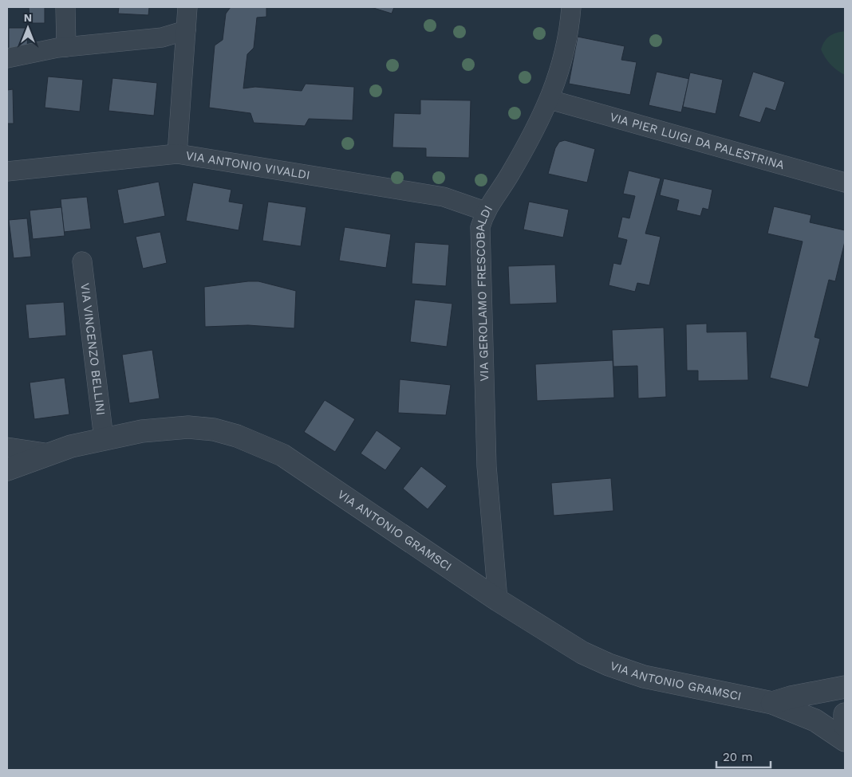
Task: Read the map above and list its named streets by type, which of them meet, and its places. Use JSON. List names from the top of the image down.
{
  "streets": {
    "street": [
      "VIA PIER LUIGI DA PALESTRINA",
      "VIA ANTONIO VIVALDI",
      "VIA GEROLAMO FRESCOBALDI",
      "VIA VINCENZO BELLINI",
      "VIA ANTONIO GRAMSCI"
    ]
  },
  "crossings": [
    ["VIA PIER LUIGI DA PALESTRINA", "VIA GEROLAMO FRESCOBALDI"],
    ["VIA ANTONIO VIVALDI", "VIA GEROLAMO FRESCOBALDI"],
    ["VIA GEROLAMO FRESCOBALDI", "VIA ANTONIO GRAMSCI"],
    ["VIA VINCENZO BELLINI", "VIA ANTONIO GRAMSCI"]
  ],
  "scale_bar": "20 m",
  "north": "top"
}
